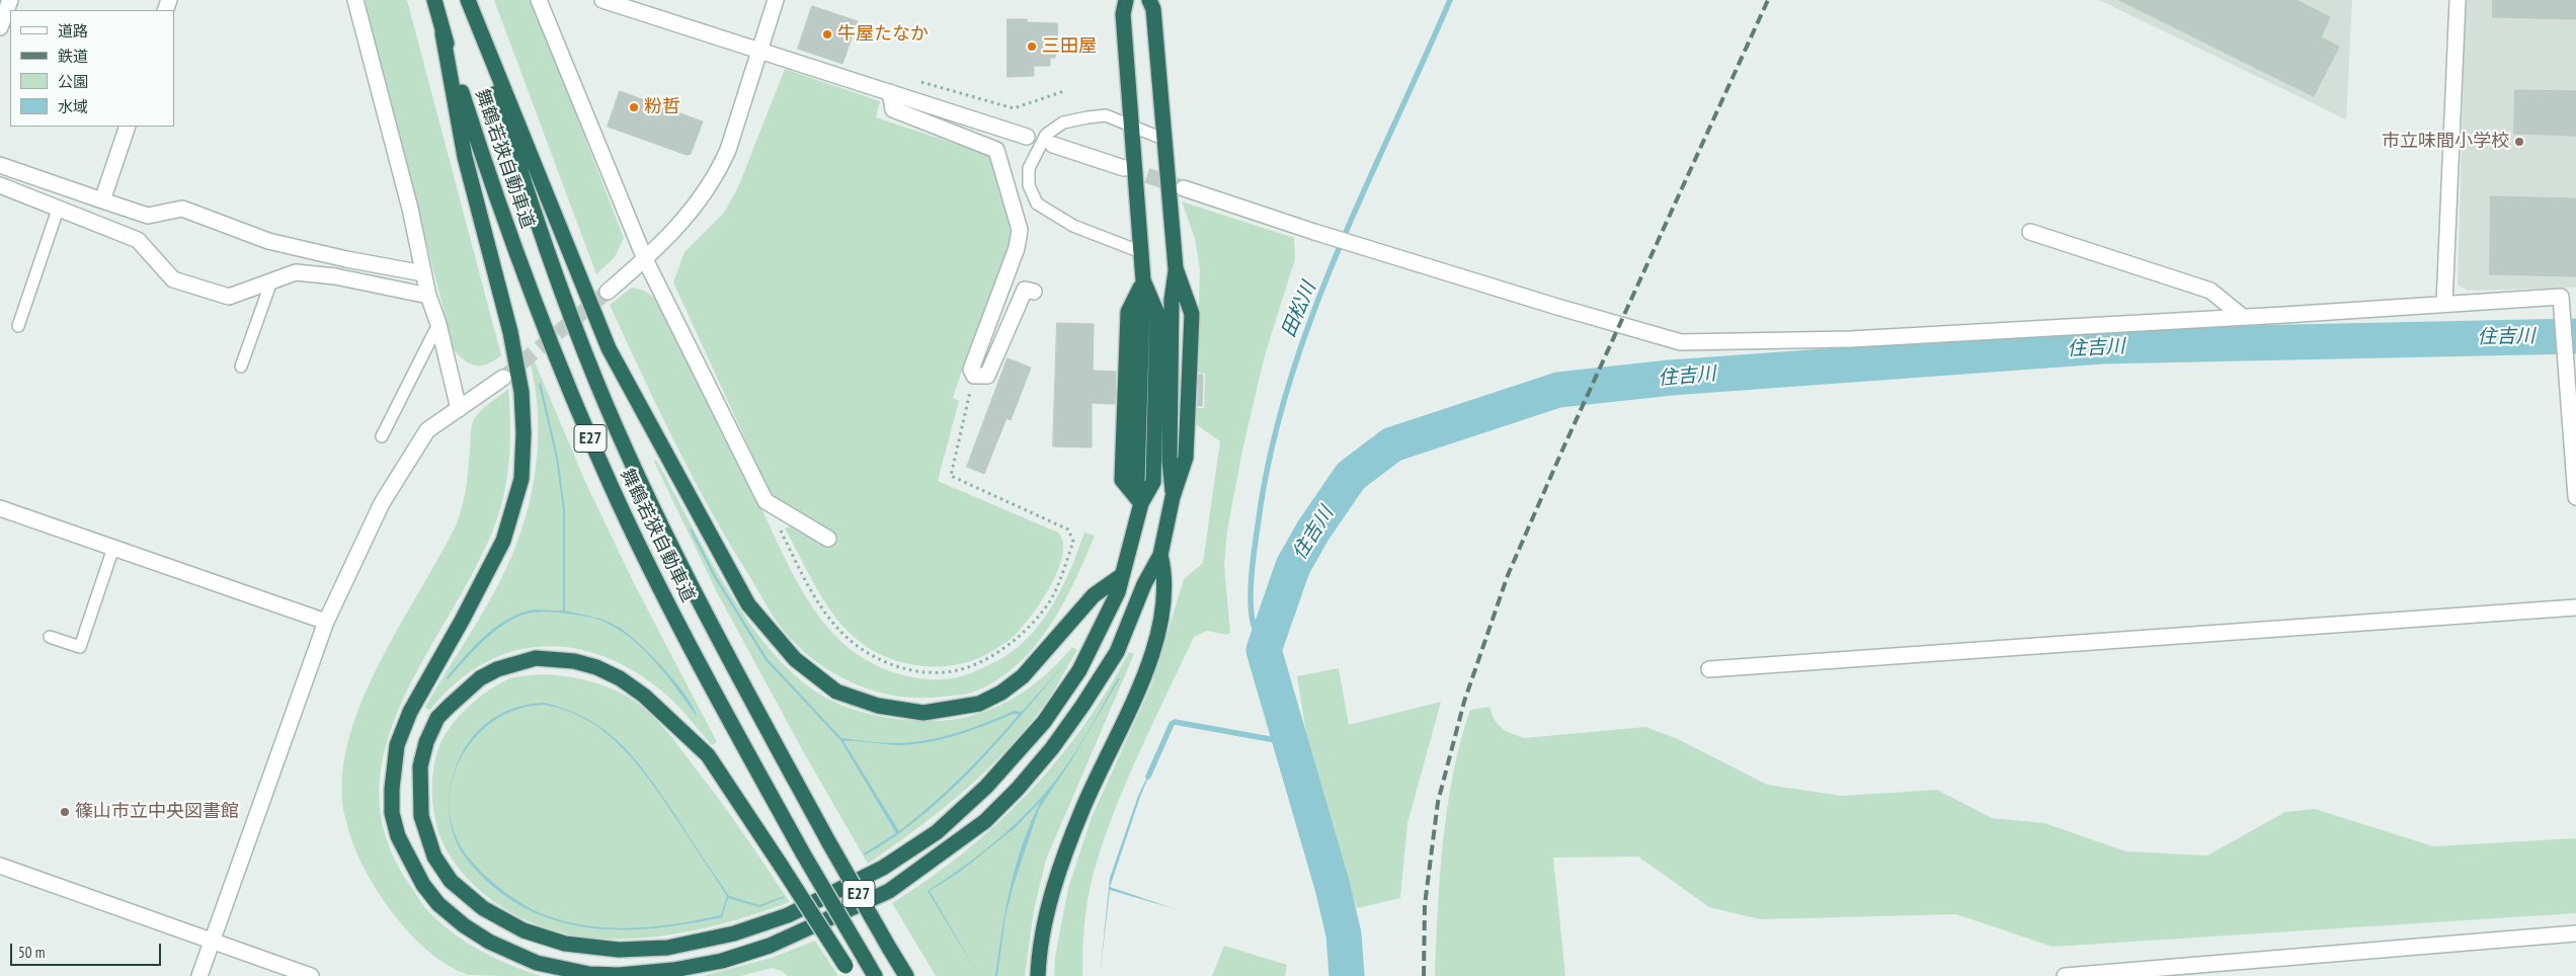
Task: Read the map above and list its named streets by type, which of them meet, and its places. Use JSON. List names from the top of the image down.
{
  "streets": {
    "highway": ["舞鶴若狭自動車道", "E27"]
  },
  "water": ["田松川", "住吉川"],
  "places": [
    "牛屋たなか",
    "三田屋",
    "粉哲",
    "市立味間小学校",
    "篠山市立中央図書館"
  ],
  "legend": [
    "道路",
    "鉄道",
    "公園",
    "水域"
  ],
  "scale_bar": "50 m"
}
